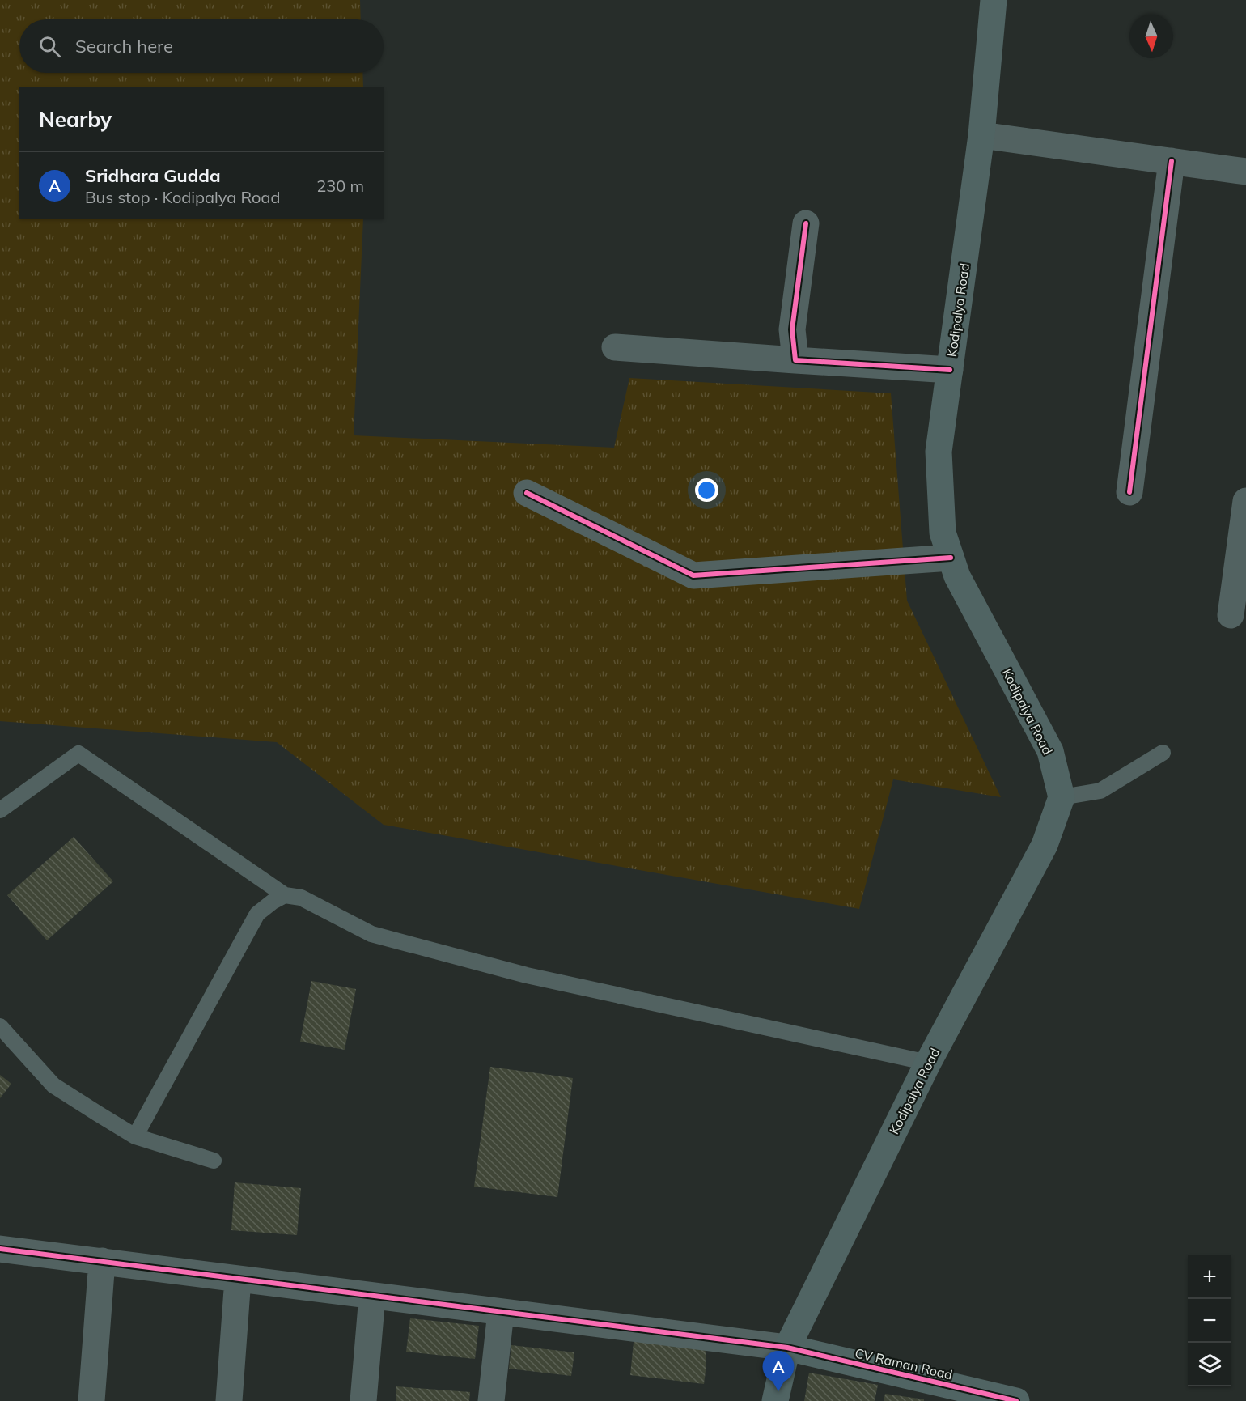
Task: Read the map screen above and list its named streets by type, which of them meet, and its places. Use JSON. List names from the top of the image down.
{
  "streets": {
    "main road": ["Kodipalya Road", "CV Raman Road"]
  },
  "crossings": [
    ["Kodipalya Road", "CV Raman Road"]
  ],
  "north": "bottom",
  "page": {
    "search": "Search here",
    "heading": "Nearby",
    "list": [
      {
        "mark": "A",
        "name": "Sridhara Gudda",
        "note": "Bus stop · Kodipalya Road",
        "value": "230 m"
      }
    ],
    "map_buttons": ["+", "−"],
    "pins": "A"
  }
}
